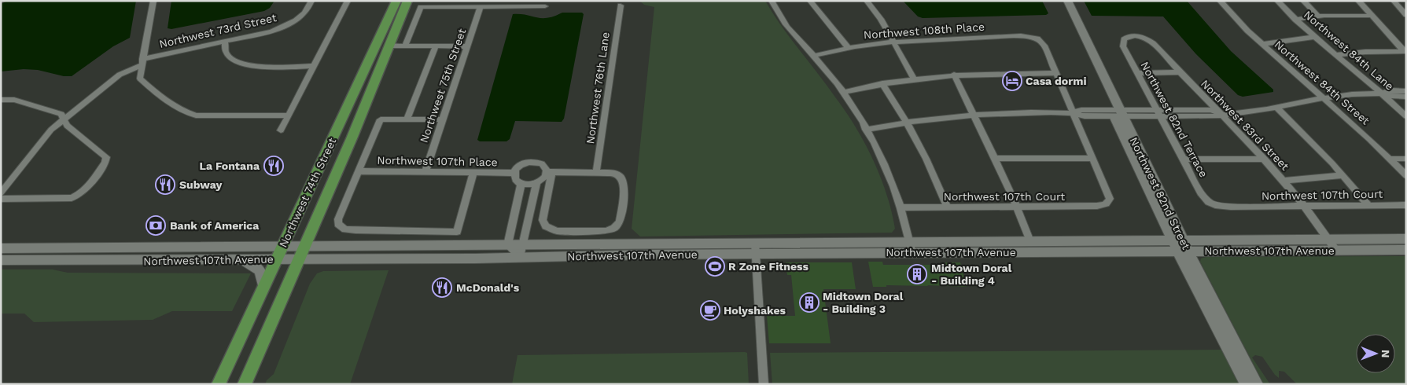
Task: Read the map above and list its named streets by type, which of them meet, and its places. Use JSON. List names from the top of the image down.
{
  "streets": {
    "main road": ["Northwest 74th Street", "Northwest 82nd Street", "Northwest 107th Avenue"],
    "street": [
      "Northwest 73rd Street",
      "Northwest 108th Place",
      "Northwest 84th Lane",
      "Northwest 84th Street",
      "Northwest 75th Street",
      "Northwest 76th Lane",
      "Northwest 82nd Terrace",
      "Northwest 83rd Street",
      "Northwest 107th Place",
      "Northwest 107th Court"
    ]
  },
  "crossings": [
    ["Northwest 75th Street", "Northwest 107th Place"],
    ["Northwest 82nd Terrace", "Northwest 83rd Street"],
    ["Northwest 82nd Terrace", "Northwest 107th Court"],
    ["Northwest 83rd Street", "Northwest 107th Court"],
    ["Northwest 83rd Street", "Northwest 107th Avenue"],
    ["Northwest 74th Street", "Northwest 107th Avenue"],
    ["Northwest 82nd Street", "Northwest 107th Avenue"]
  ],
  "places": {
    "hotel": ["Casa dormi"],
    "restaurant": ["La Fontana", "Subway", "McDonald's"],
    "bank": ["Bank of America"],
    "sports": ["R Zone Fitness"],
    "building": ["Midtown Doral - Building 4", "Midtown Doral - Building 3"],
    "cafe": ["Holyshakes"]
  },
  "north": "right"
}
